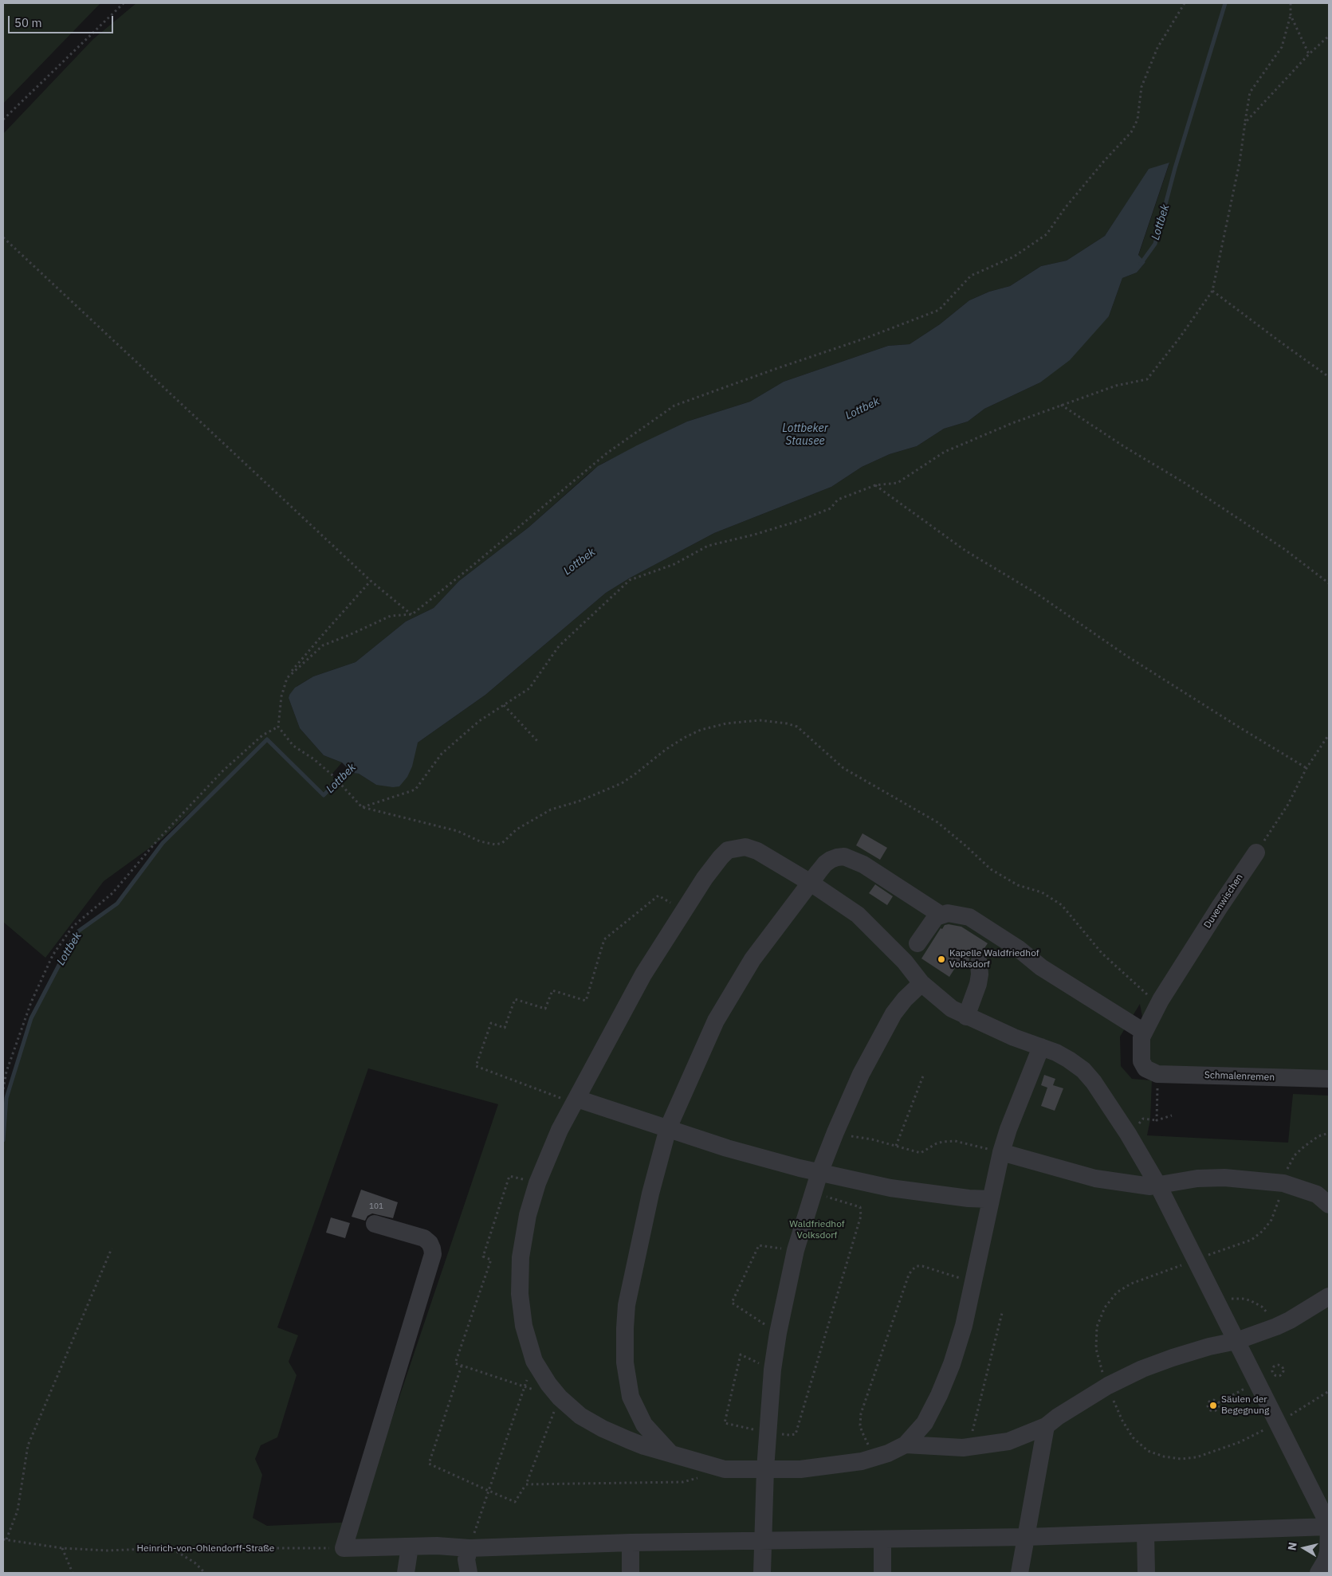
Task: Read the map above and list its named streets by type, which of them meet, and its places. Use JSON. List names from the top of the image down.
{
  "streets": {
    "street": ["Duvenwischen", "Schmalenremen"],
    "path": ["Heinrich-von-Ohlendorff-Straße"]
  },
  "crossings": [
    ["Duvenwischen", "Schmalenremen"]
  ],
  "water": ["Lottbek", "Lottbeker Stausee"],
  "parks": ["Waldfriedhof Volksdorf"],
  "places": ["Kapelle Waldfriedhof Volksdorf", "Säulen der Begegnung"],
  "house_numbers": ["101"],
  "scale_bar": "50 m",
  "north": "left"
}
